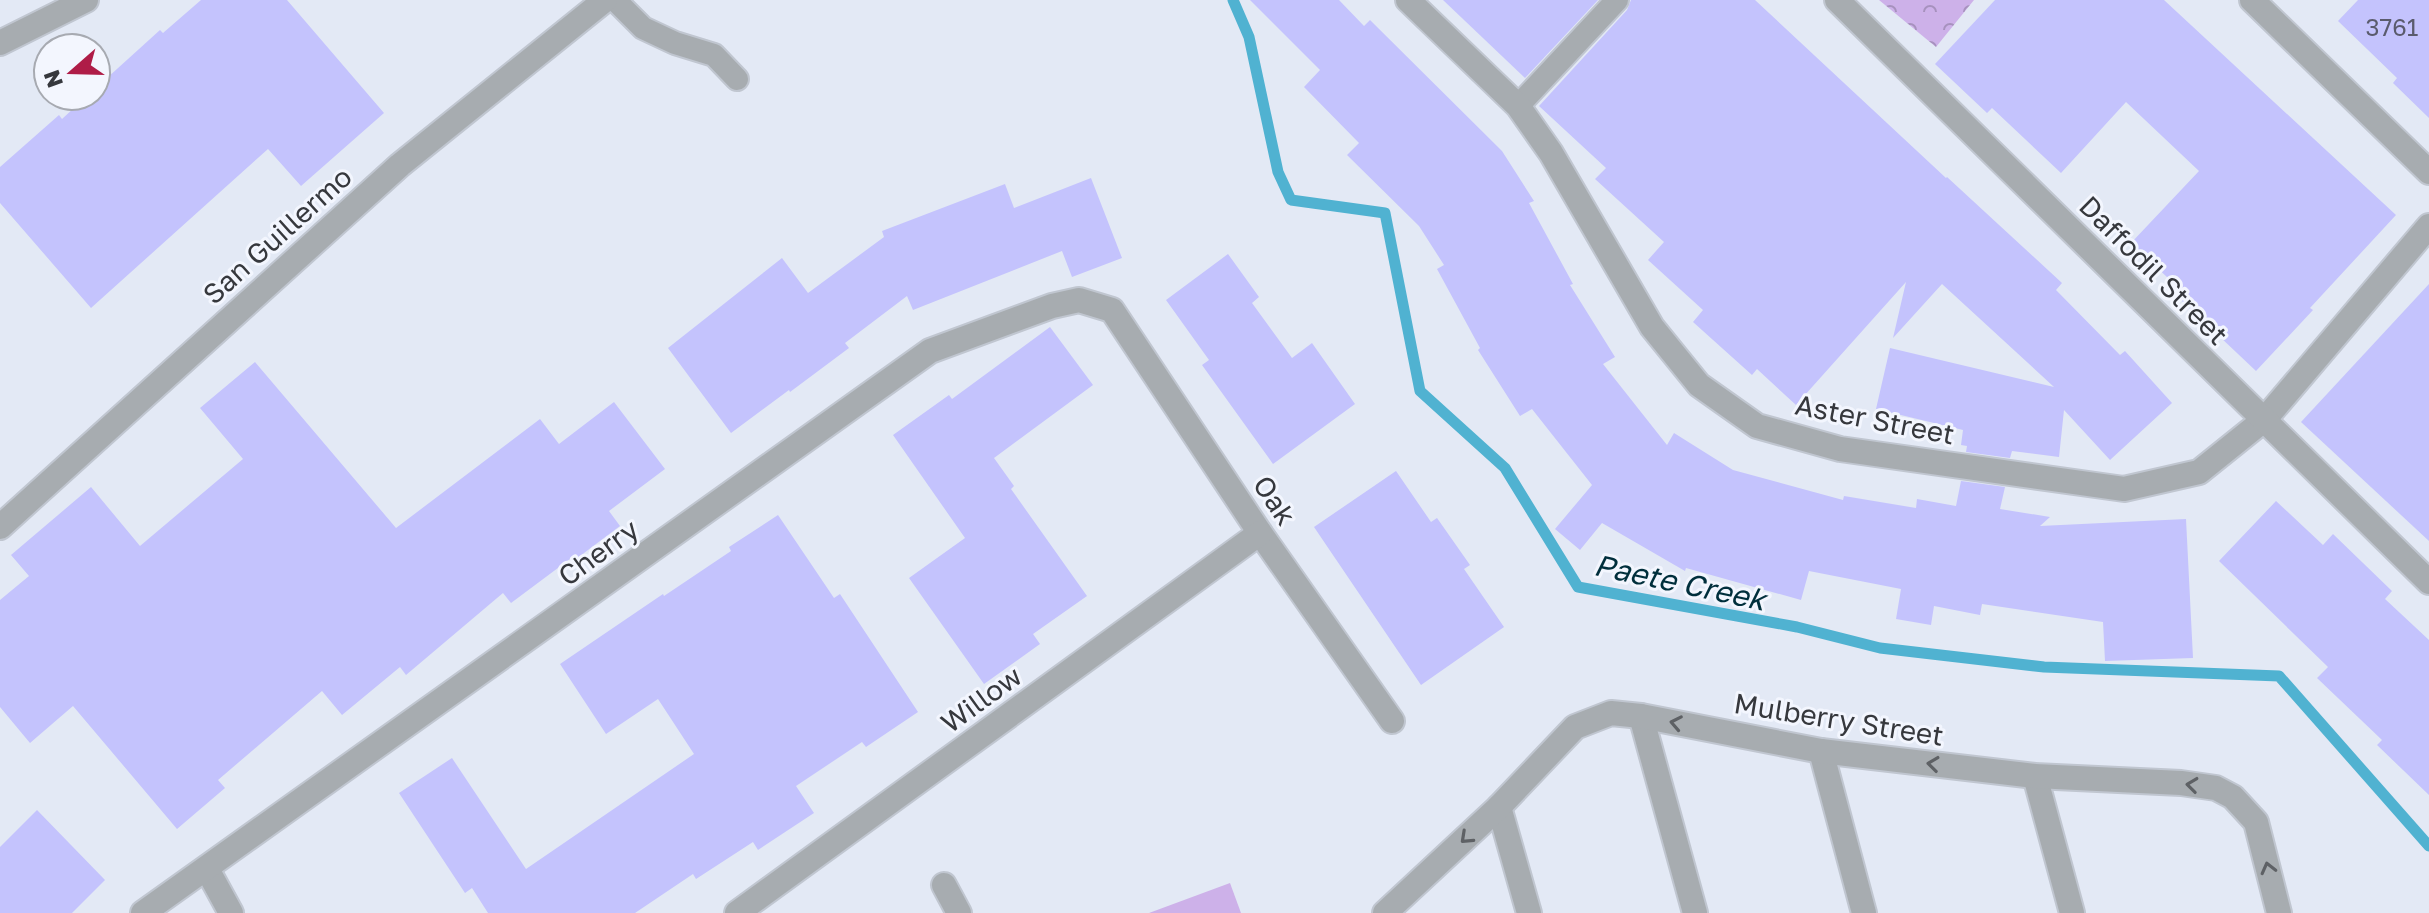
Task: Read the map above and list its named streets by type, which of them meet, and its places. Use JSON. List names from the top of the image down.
{
  "streets": {
    "street": [
      "San Guillermo",
      "Daffodil Street",
      "Aster Street",
      "Oak",
      "Cherry",
      "Willow",
      "Mulberry Street"
    ]
  },
  "crossings": [
    ["Daffodil Street", "Aster Street"],
    ["Oak", "Cherry"],
    ["Oak", "Willow"]
  ],
  "one_way": ["Mulberry Street"],
  "water": ["Paete Creek"],
  "house_numbers": ["3761"],
  "north": "left"
}
